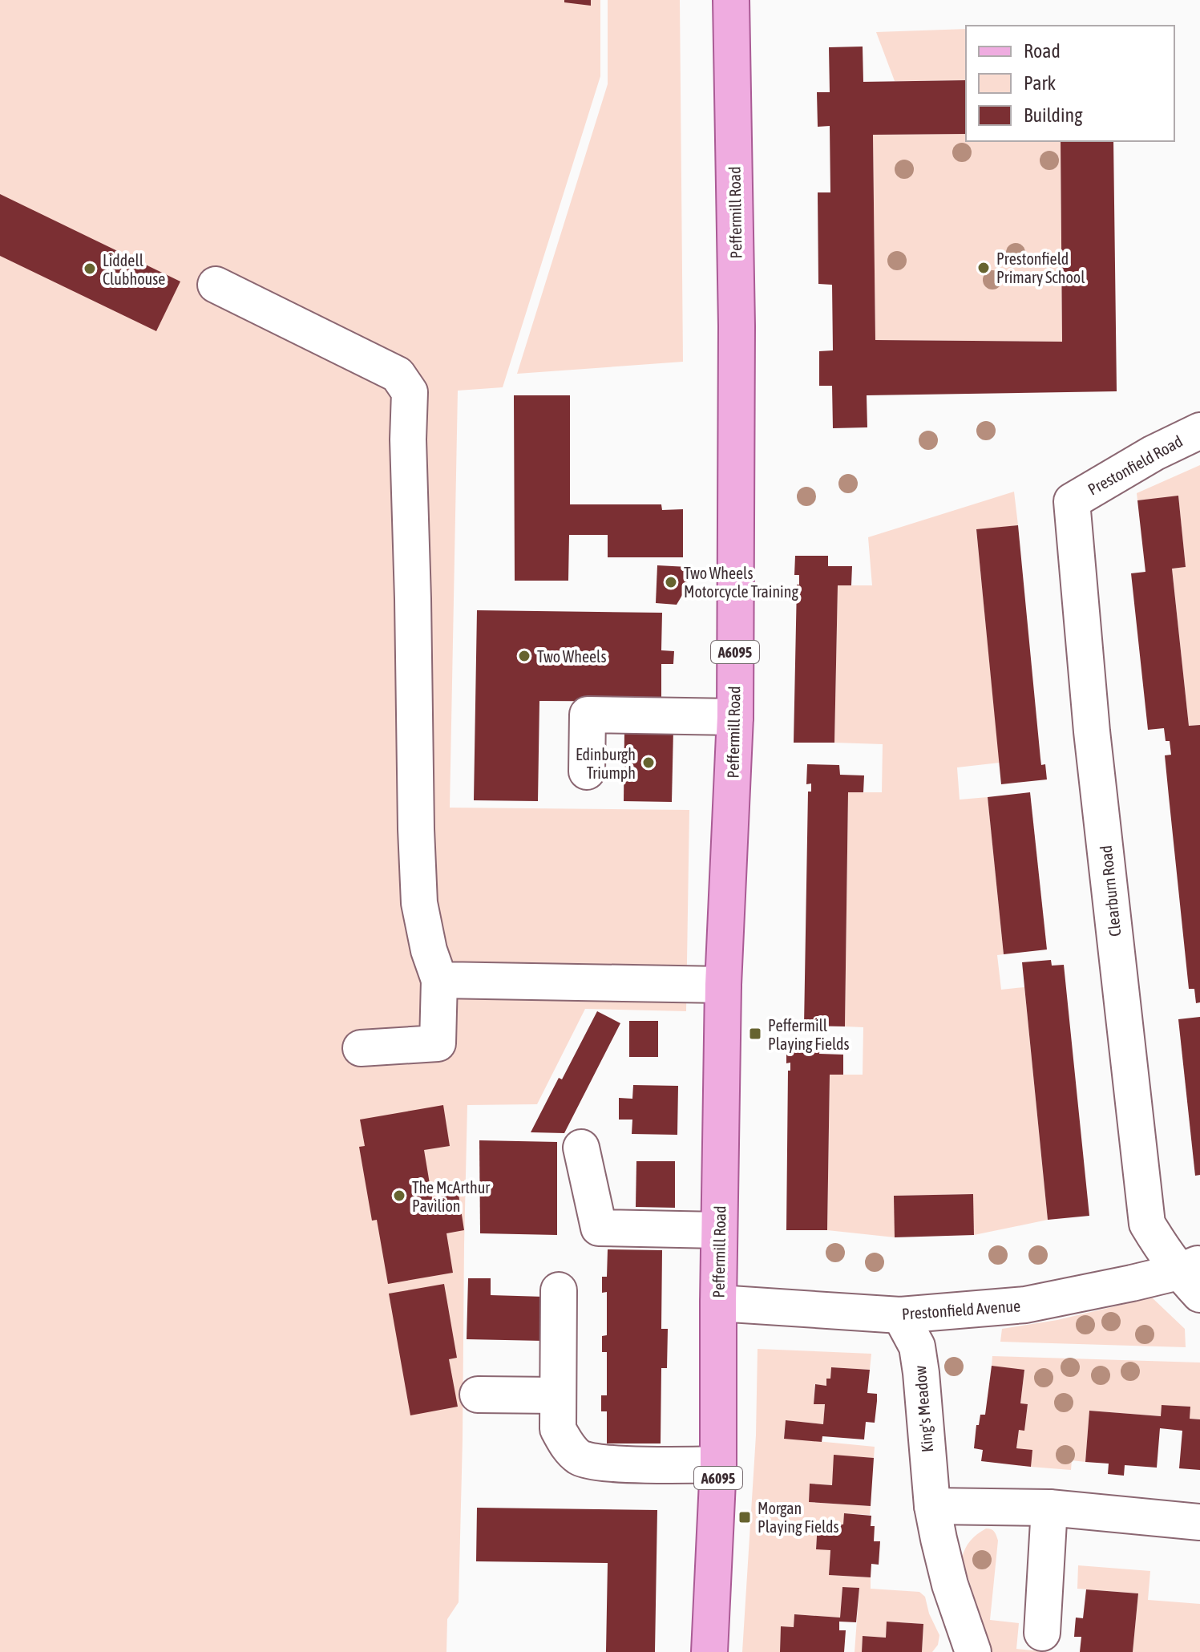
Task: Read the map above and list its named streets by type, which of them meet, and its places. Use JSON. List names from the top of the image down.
{
  "streets": {
    "main road": ["Peffermill Road", "A6095"],
    "street": [
      "Prestonfield Road",
      "Clearburn Road",
      "Prestonfield Avenue",
      "King's Meadow"
    ]
  },
  "crossings": [
    ["Peffermill Road", "Prestonfield Avenue"],
    ["Prestonfield Road", "Clearburn Road"],
    ["Clearburn Road", "Prestonfield Avenue"],
    ["Prestonfield Avenue", "King's Meadow"]
  ],
  "places": {
    "other": [
      "Prestonfield Primary School",
      "Liddell Clubhouse",
      "Two Wheels Motorcycle Training",
      "Two Wheels",
      "Edinburgh Triumph",
      "The McArthur Pavilion"
    ],
    "transit": ["Peffermill Playing Fields", "Morgan Playing Fields"]
  },
  "legend": ["Road", "Park", "Building"]
}
